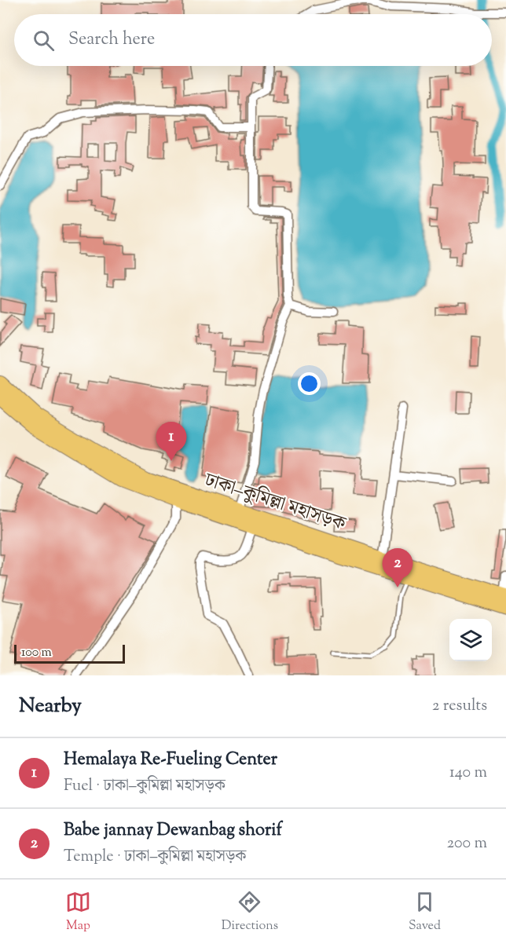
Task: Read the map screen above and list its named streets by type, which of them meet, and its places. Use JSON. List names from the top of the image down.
{
  "streets": {
    "highway": ["ঢাকা–কুমিল্লা মহাসড়ক"]
  },
  "scale_bar": "100 m",
  "page": {
    "search": "Search here",
    "pins": ["1", "2"],
    "scale": "100 m",
    "heading": ["Nearby", "2 results"],
    "list": [
      {
        "mark": "1",
        "name": "Hemalaya Re-Fueling Center",
        "note": "Fuel · ঢাকা–কুমিল্লা মহাসড়ক",
        "value": "140 m"
      },
      {
        "mark": "2",
        "name": "Babe jannay Dewanbag shorif",
        "note": "Temple · ঢাকা–কুমিল্লা মহাসড়ক",
        "value": "200 m"
      }
    ],
    "nav": ["Map", "Directions", "Saved"]
  }
}
